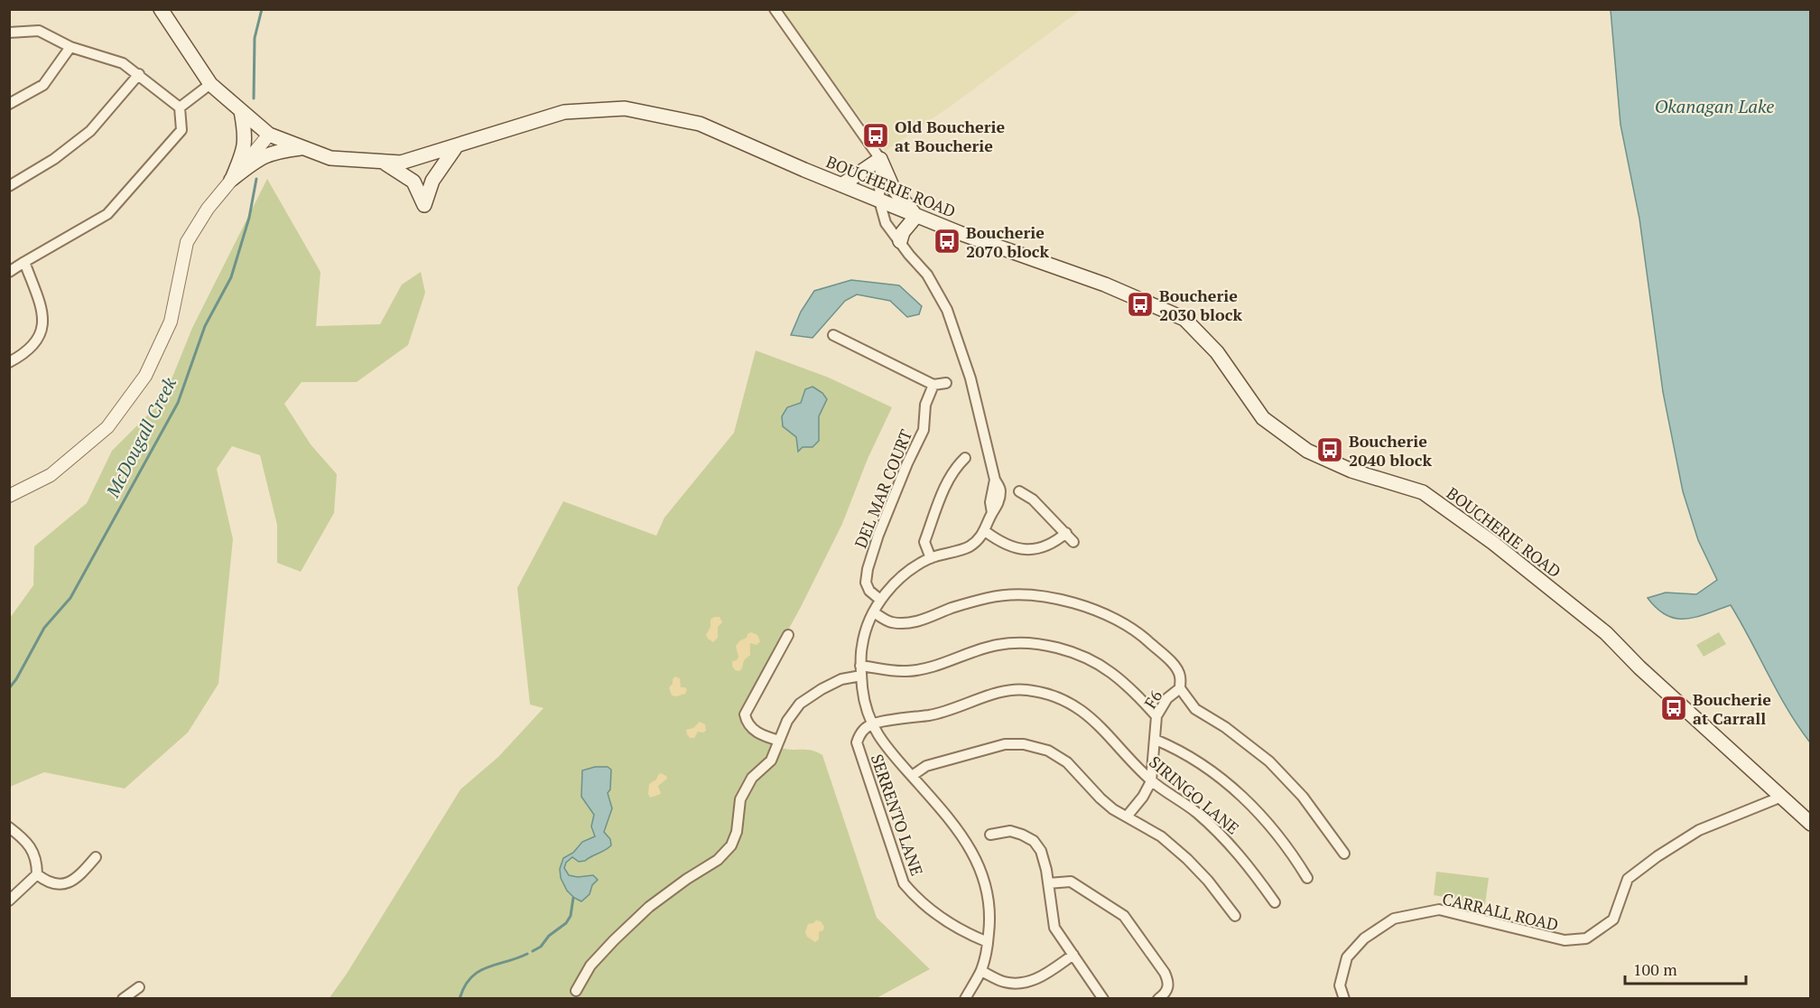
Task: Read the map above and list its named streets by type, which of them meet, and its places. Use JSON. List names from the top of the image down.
{
  "streets": {
    "main road": ["BOUCHERIE ROAD"],
    "street": [
      "DEL MAR COURT",
      "F6",
      "SIRINGO LANE",
      "SERRENTO LANE",
      "CARRALL ROAD"
    ]
  },
  "crossings": [
    ["BOUCHERIE ROAD", "CARRALL ROAD"],
    ["F6", "SIRINGO LANE"],
    ["SIRINGO LANE", "SERRENTO LANE"]
  ],
  "water": ["Okanagan Lake", "McDougall Creek"],
  "places": {
    "bus stop": [
      "Old Boucherie at Boucherie",
      "Boucherie 2070 block",
      "Boucherie 2030 block",
      "Boucherie 2040 block",
      "Boucherie at Carrall"
    ]
  },
  "scale_bar": "100 m"
}
